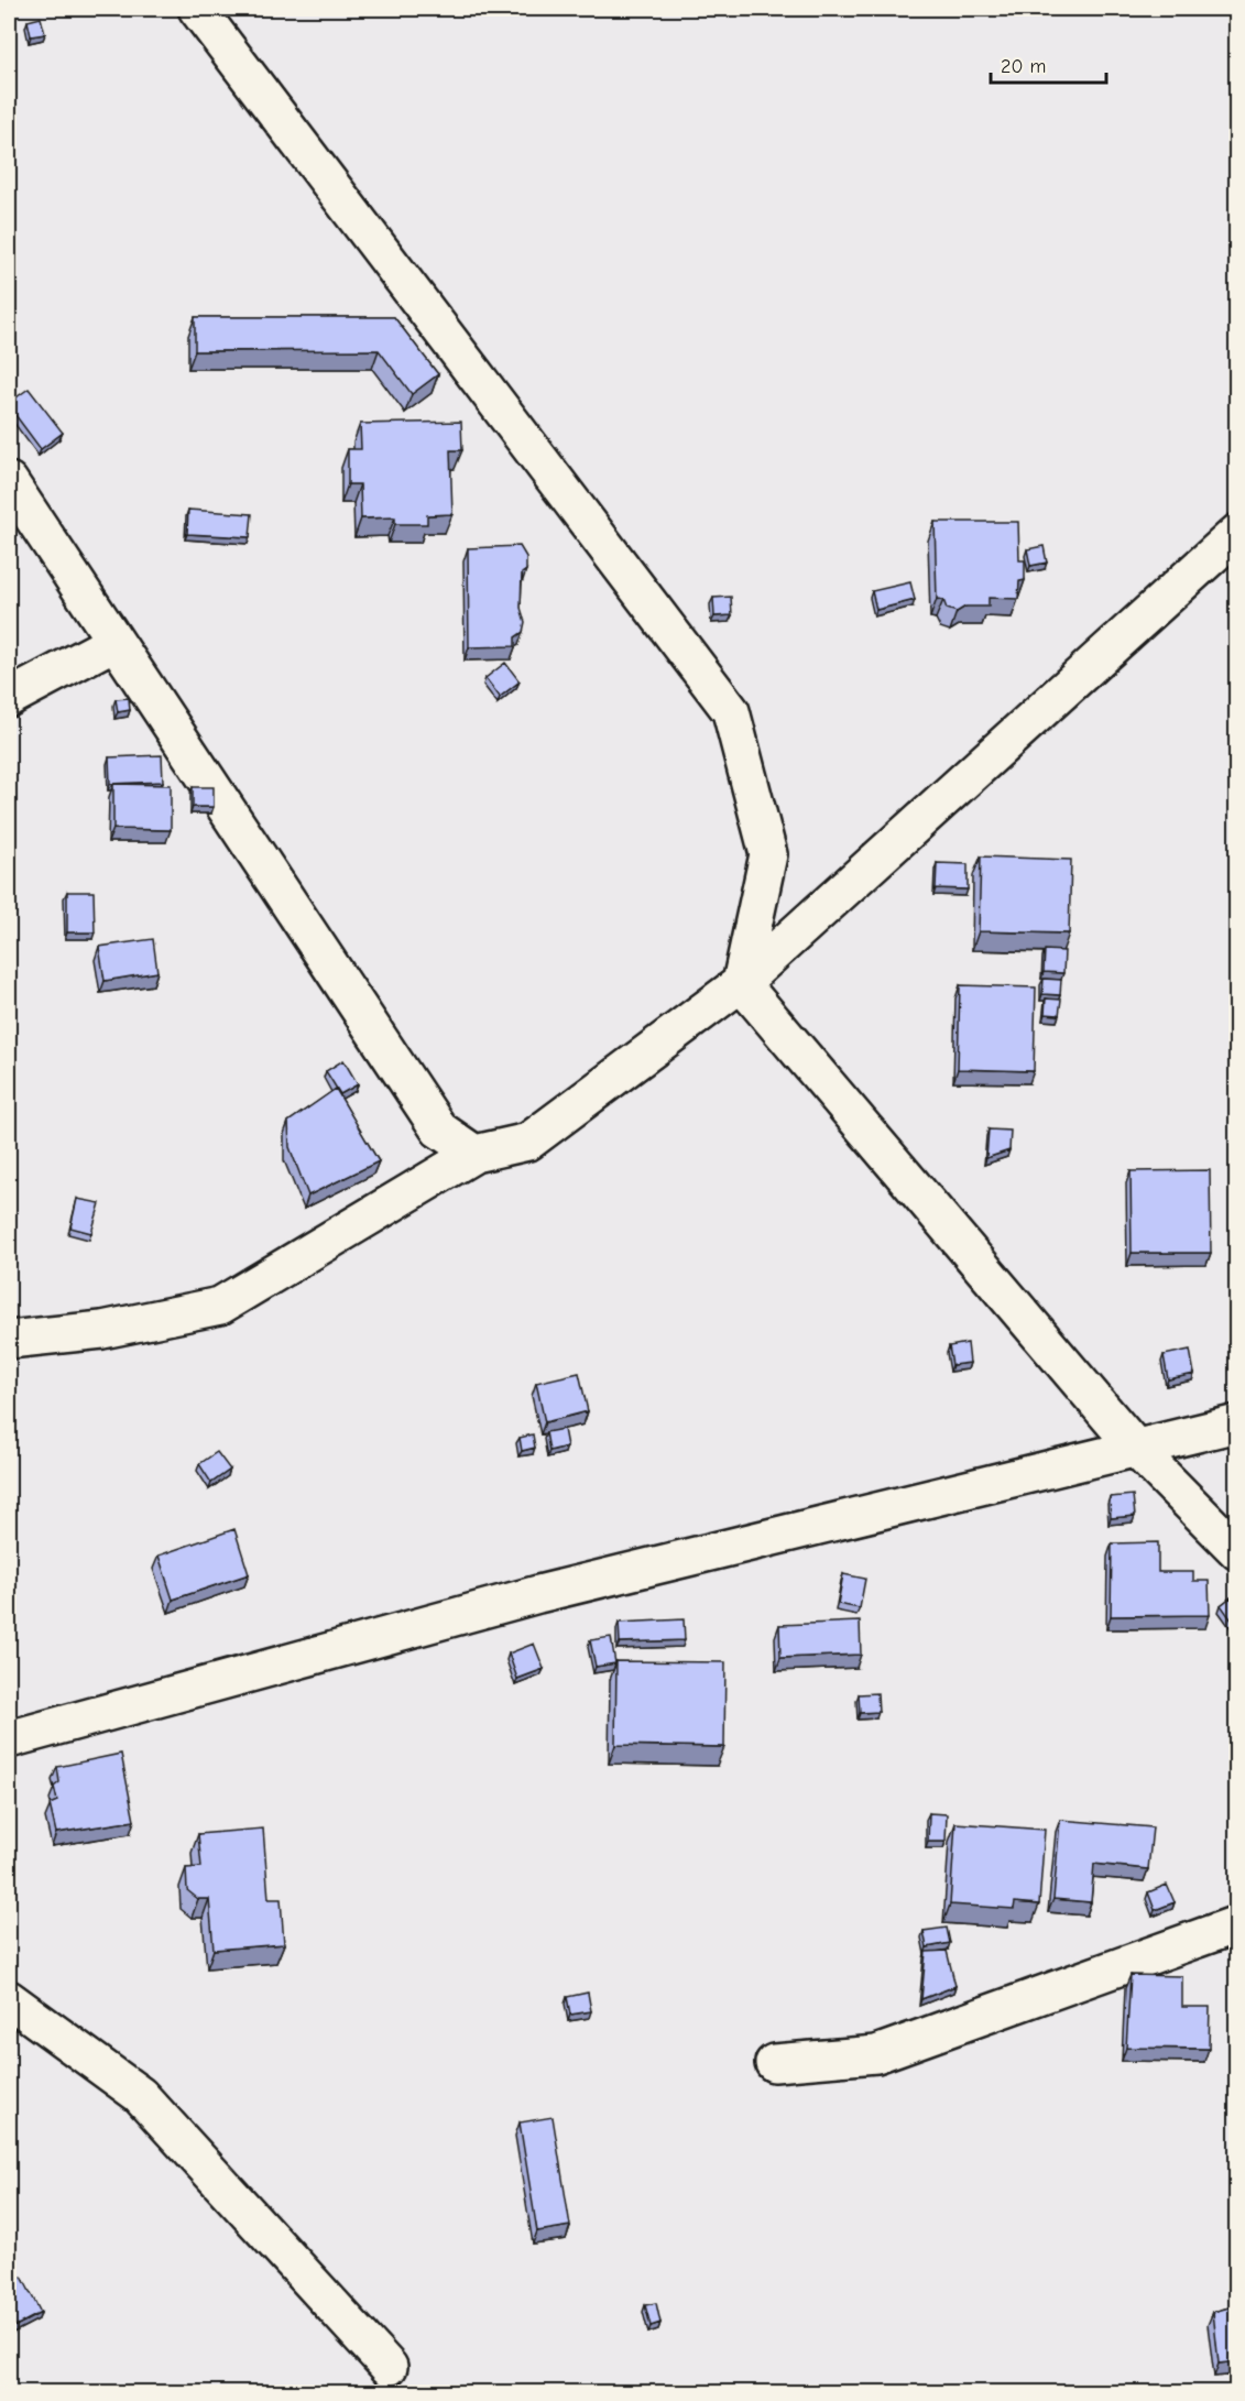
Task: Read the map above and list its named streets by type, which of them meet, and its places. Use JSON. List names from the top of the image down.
{
  "scale_bar": "20 m"
}
